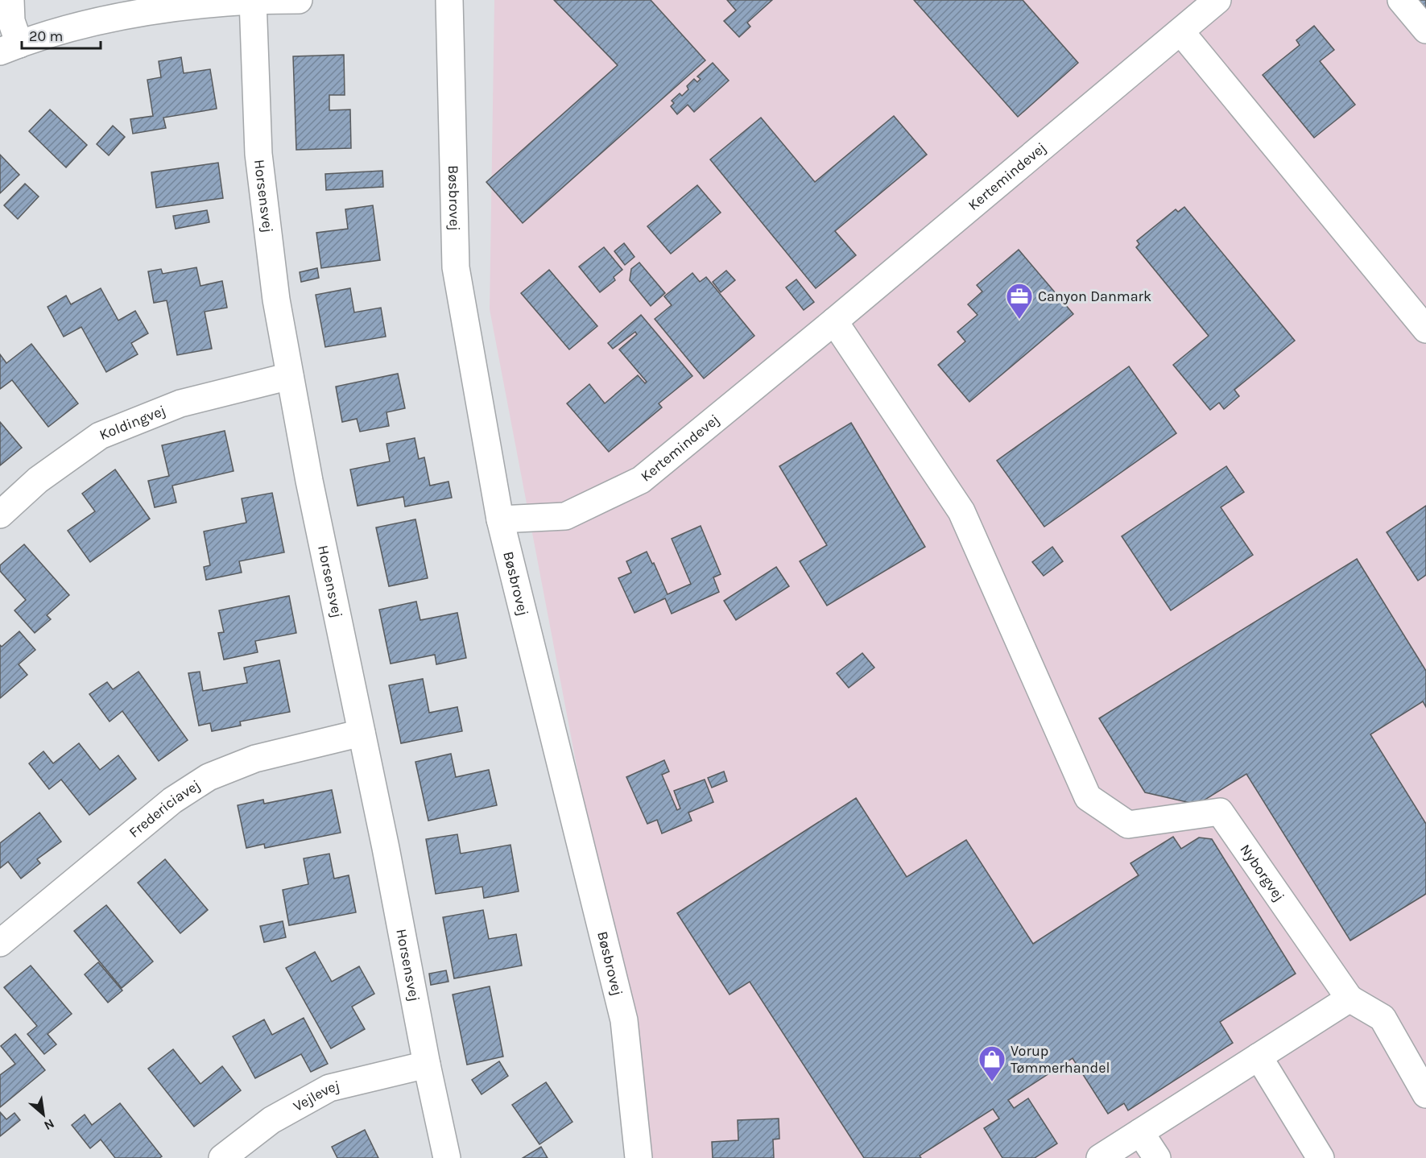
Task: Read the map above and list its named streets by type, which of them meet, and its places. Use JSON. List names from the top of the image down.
{
  "streets": {
    "street": [
      "Kertemindevej",
      "Horsensvej",
      "Bøsbrovej",
      "Koldingvej",
      "Fredericiavej",
      "Nyborgvej",
      "Vejlevej"
    ]
  },
  "crossings": [
    ["Kertemindevej", "Bøsbrovej"],
    ["Kertemindevej", "Nyborgvej"],
    ["Horsensvej", "Koldingvej"],
    ["Horsensvej", "Fredericiavej"],
    ["Horsensvej", "Vejlevej"]
  ],
  "places": {
    "office": ["Canyon Danmark"],
    "shop": ["Vorup Tømmerhandel"]
  },
  "scale_bar": "20 m",
  "north": "bottom right"
}
